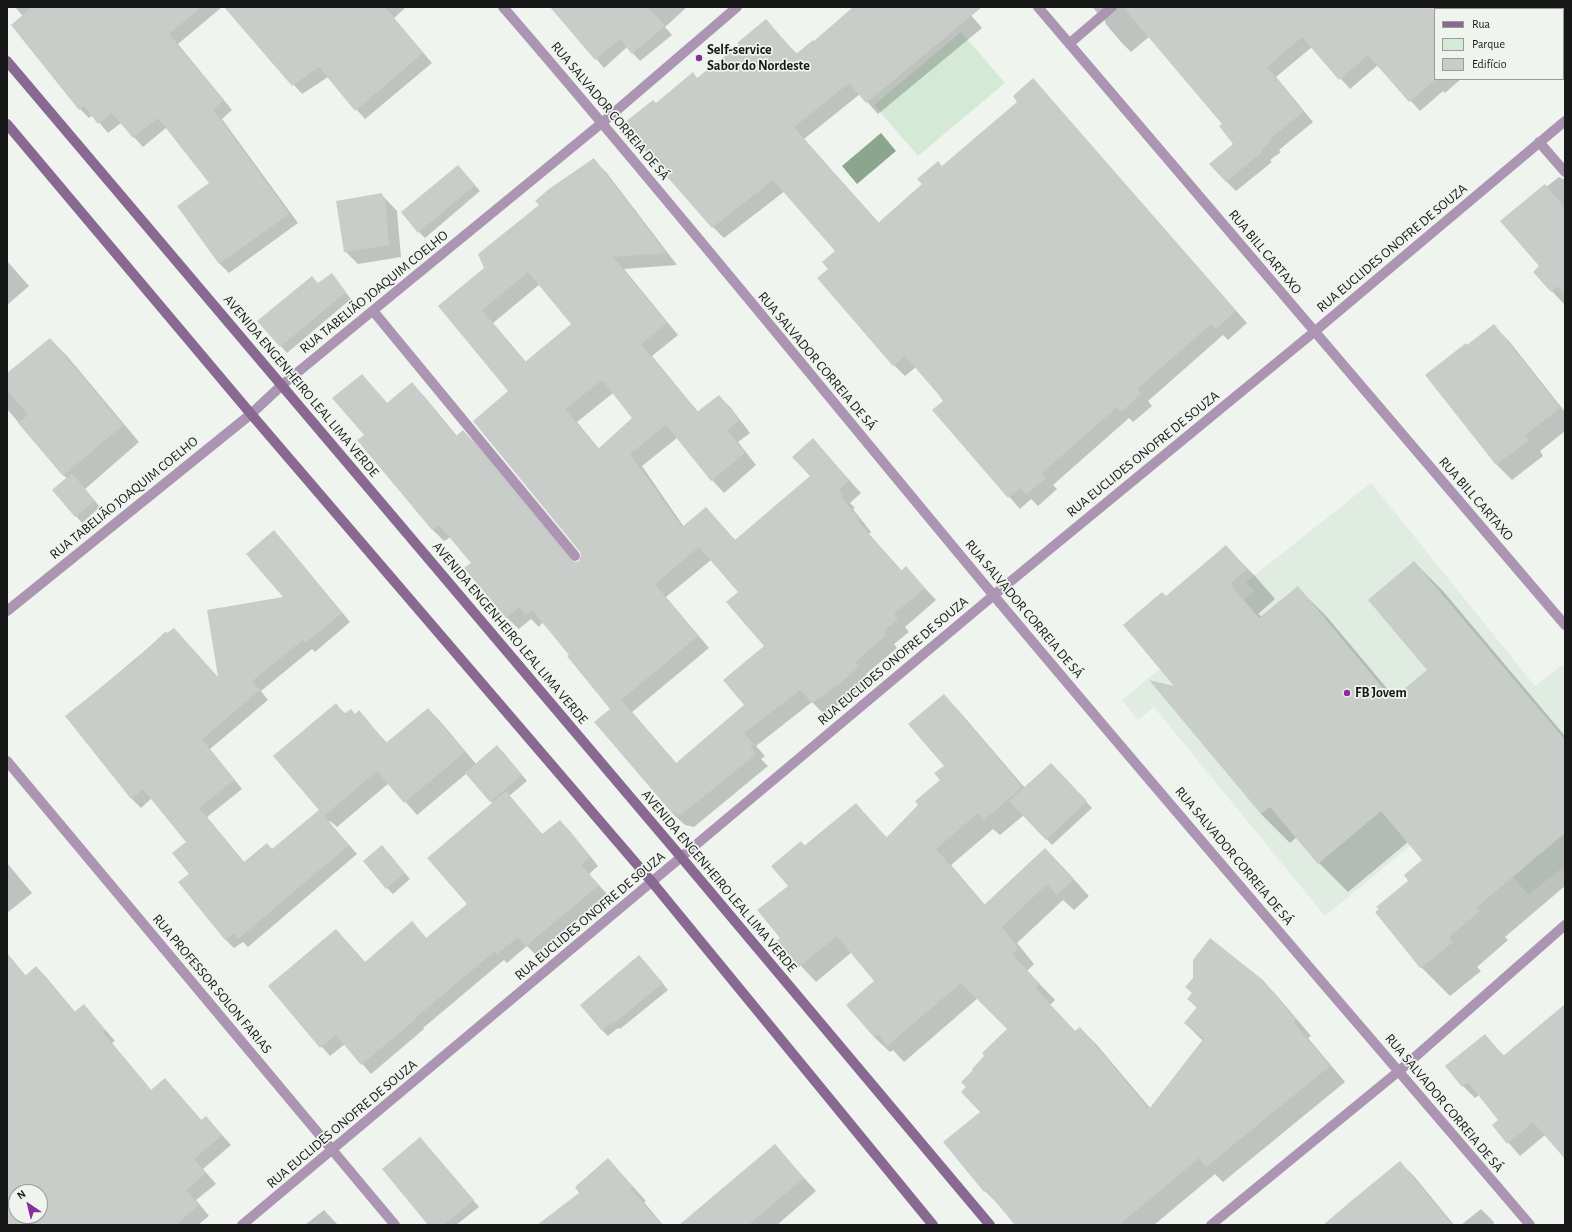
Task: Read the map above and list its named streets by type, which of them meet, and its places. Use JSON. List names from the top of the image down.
{
  "streets": {
    "main road": ["AVENIDA ENGENHEIRO LEAL LIMA VERDE"],
    "street": [
      "RUA SALVADOR CORREIA DE SÁ",
      "RUA EUCLIDES ONOFRE DE SOUZA",
      "RUA BILL CARTAXO",
      "RUA TABELIÃO JOAQUIM COELHO",
      "RUA PROFESSOR SOLON FARIAS"
    ]
  },
  "crossings": [
    ["RUA SALVADOR CORREIA DE SÁ", "RUA EUCLIDES ONOFRE DE SOUZA"],
    ["RUA SALVADOR CORREIA DE SÁ", "RUA TABELIÃO JOAQUIM COELHO"],
    ["RUA EUCLIDES ONOFRE DE SOUZA", "RUA BILL CARTAXO"],
    ["RUA EUCLIDES ONOFRE DE SOUZA", "AVENIDA ENGENHEIRO LEAL LIMA VERDE"],
    ["RUA EUCLIDES ONOFRE DE SOUZA", "RUA PROFESSOR SOLON FARIAS"],
    ["RUA TABELIÃO JOAQUIM COELHO", "AVENIDA ENGENHEIRO LEAL LIMA VERDE"]
  ],
  "places": ["Self-service Sabor do Nordeste", "FB Jovem"],
  "legend": ["Rua", "Parque", "Edifício"],
  "north": "top left"
}
